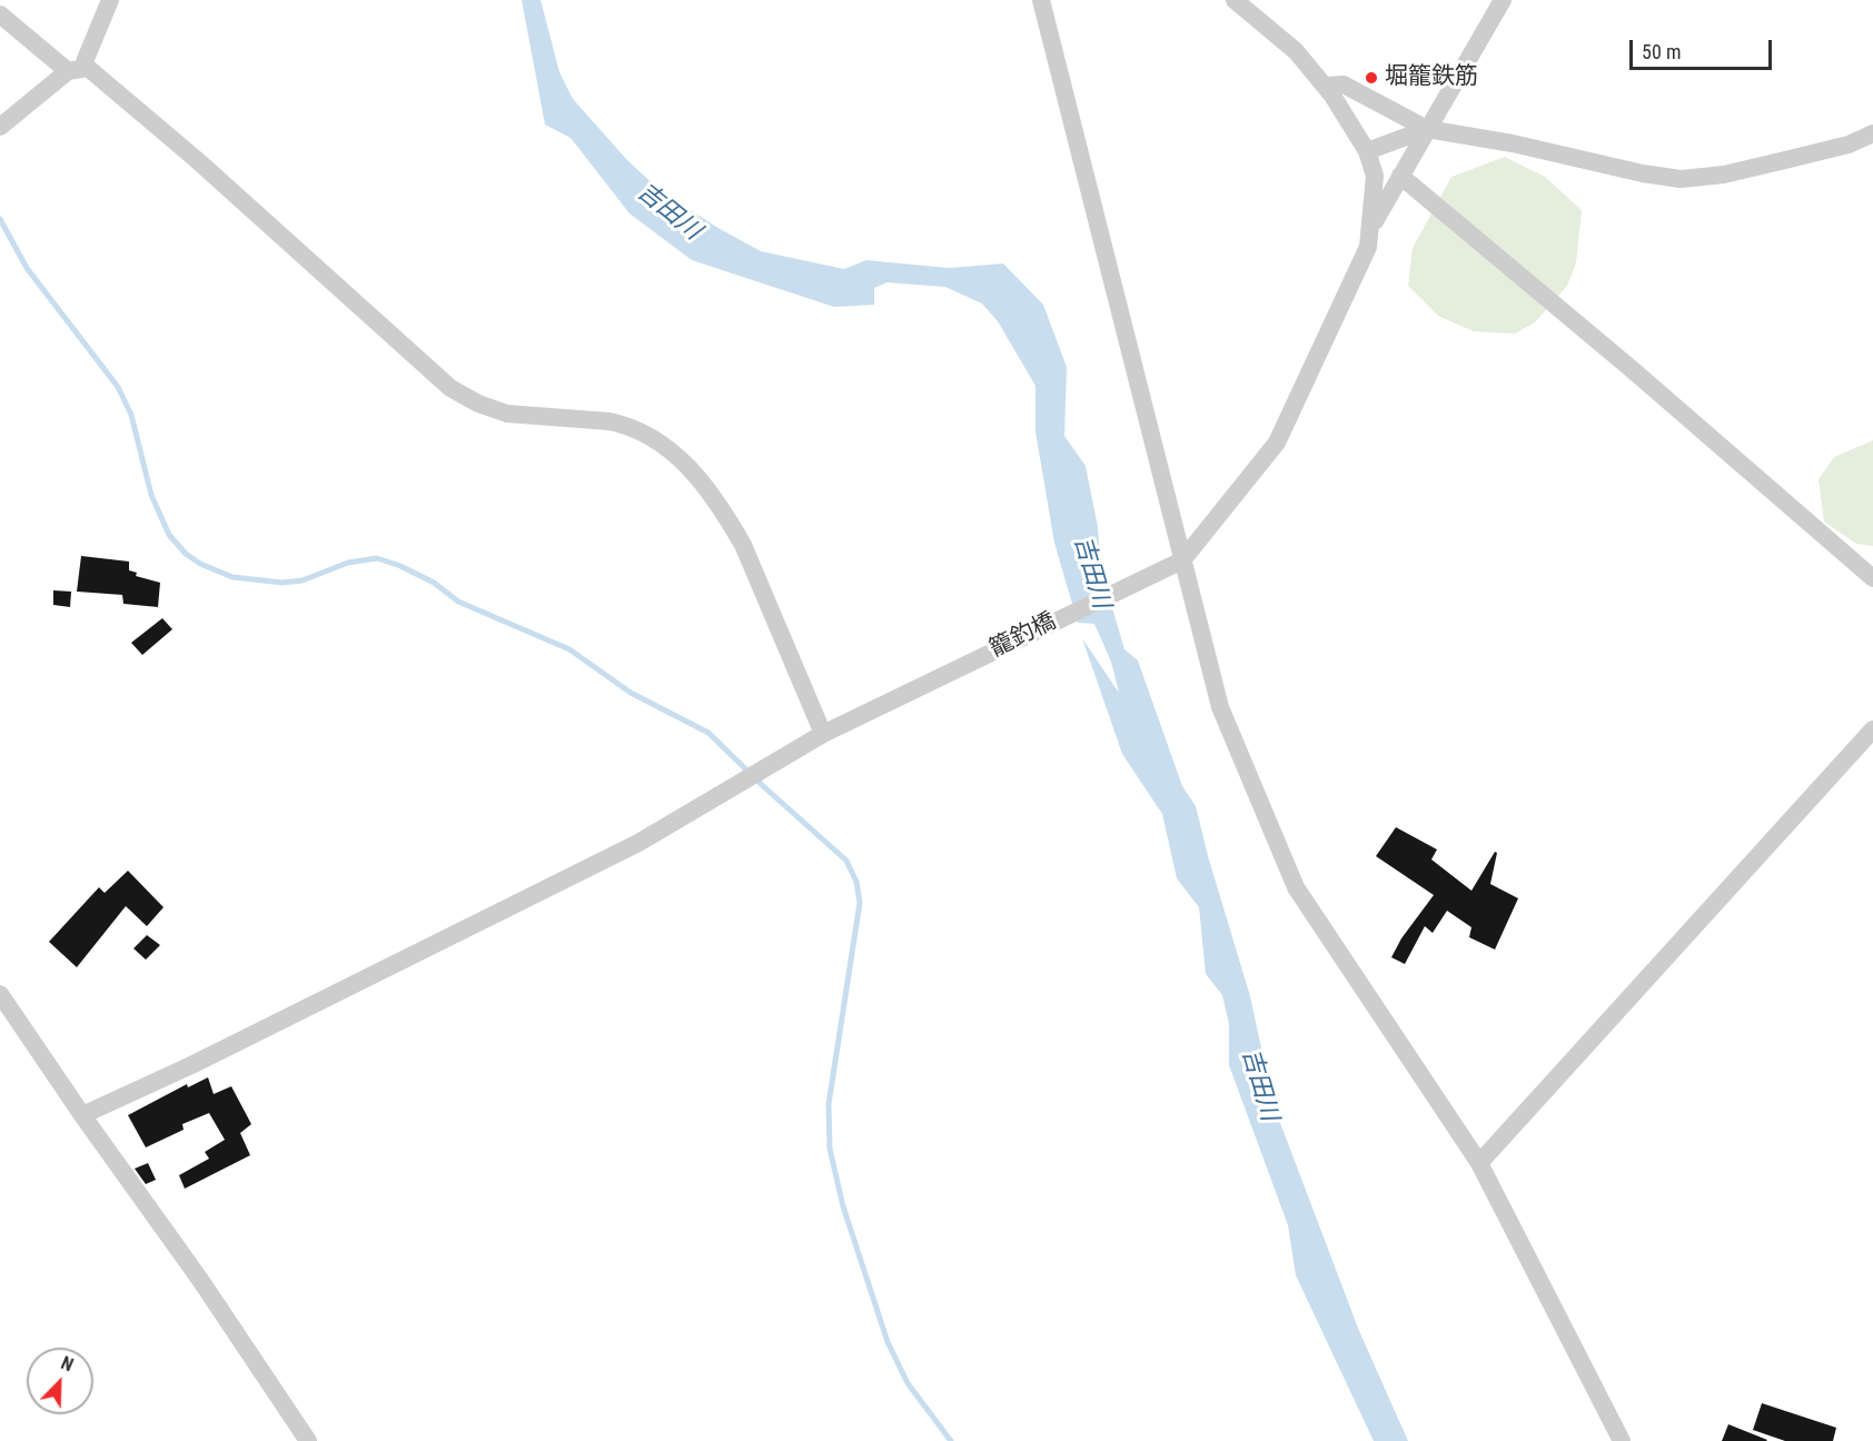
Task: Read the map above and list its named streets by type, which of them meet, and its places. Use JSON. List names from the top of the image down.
{
  "streets": {
    "street": ["籠釣橋"]
  },
  "water": ["吉田川"],
  "places": ["堀籠鉄筋"],
  "scale_bar": "50 m",
  "north": "top right"
}
